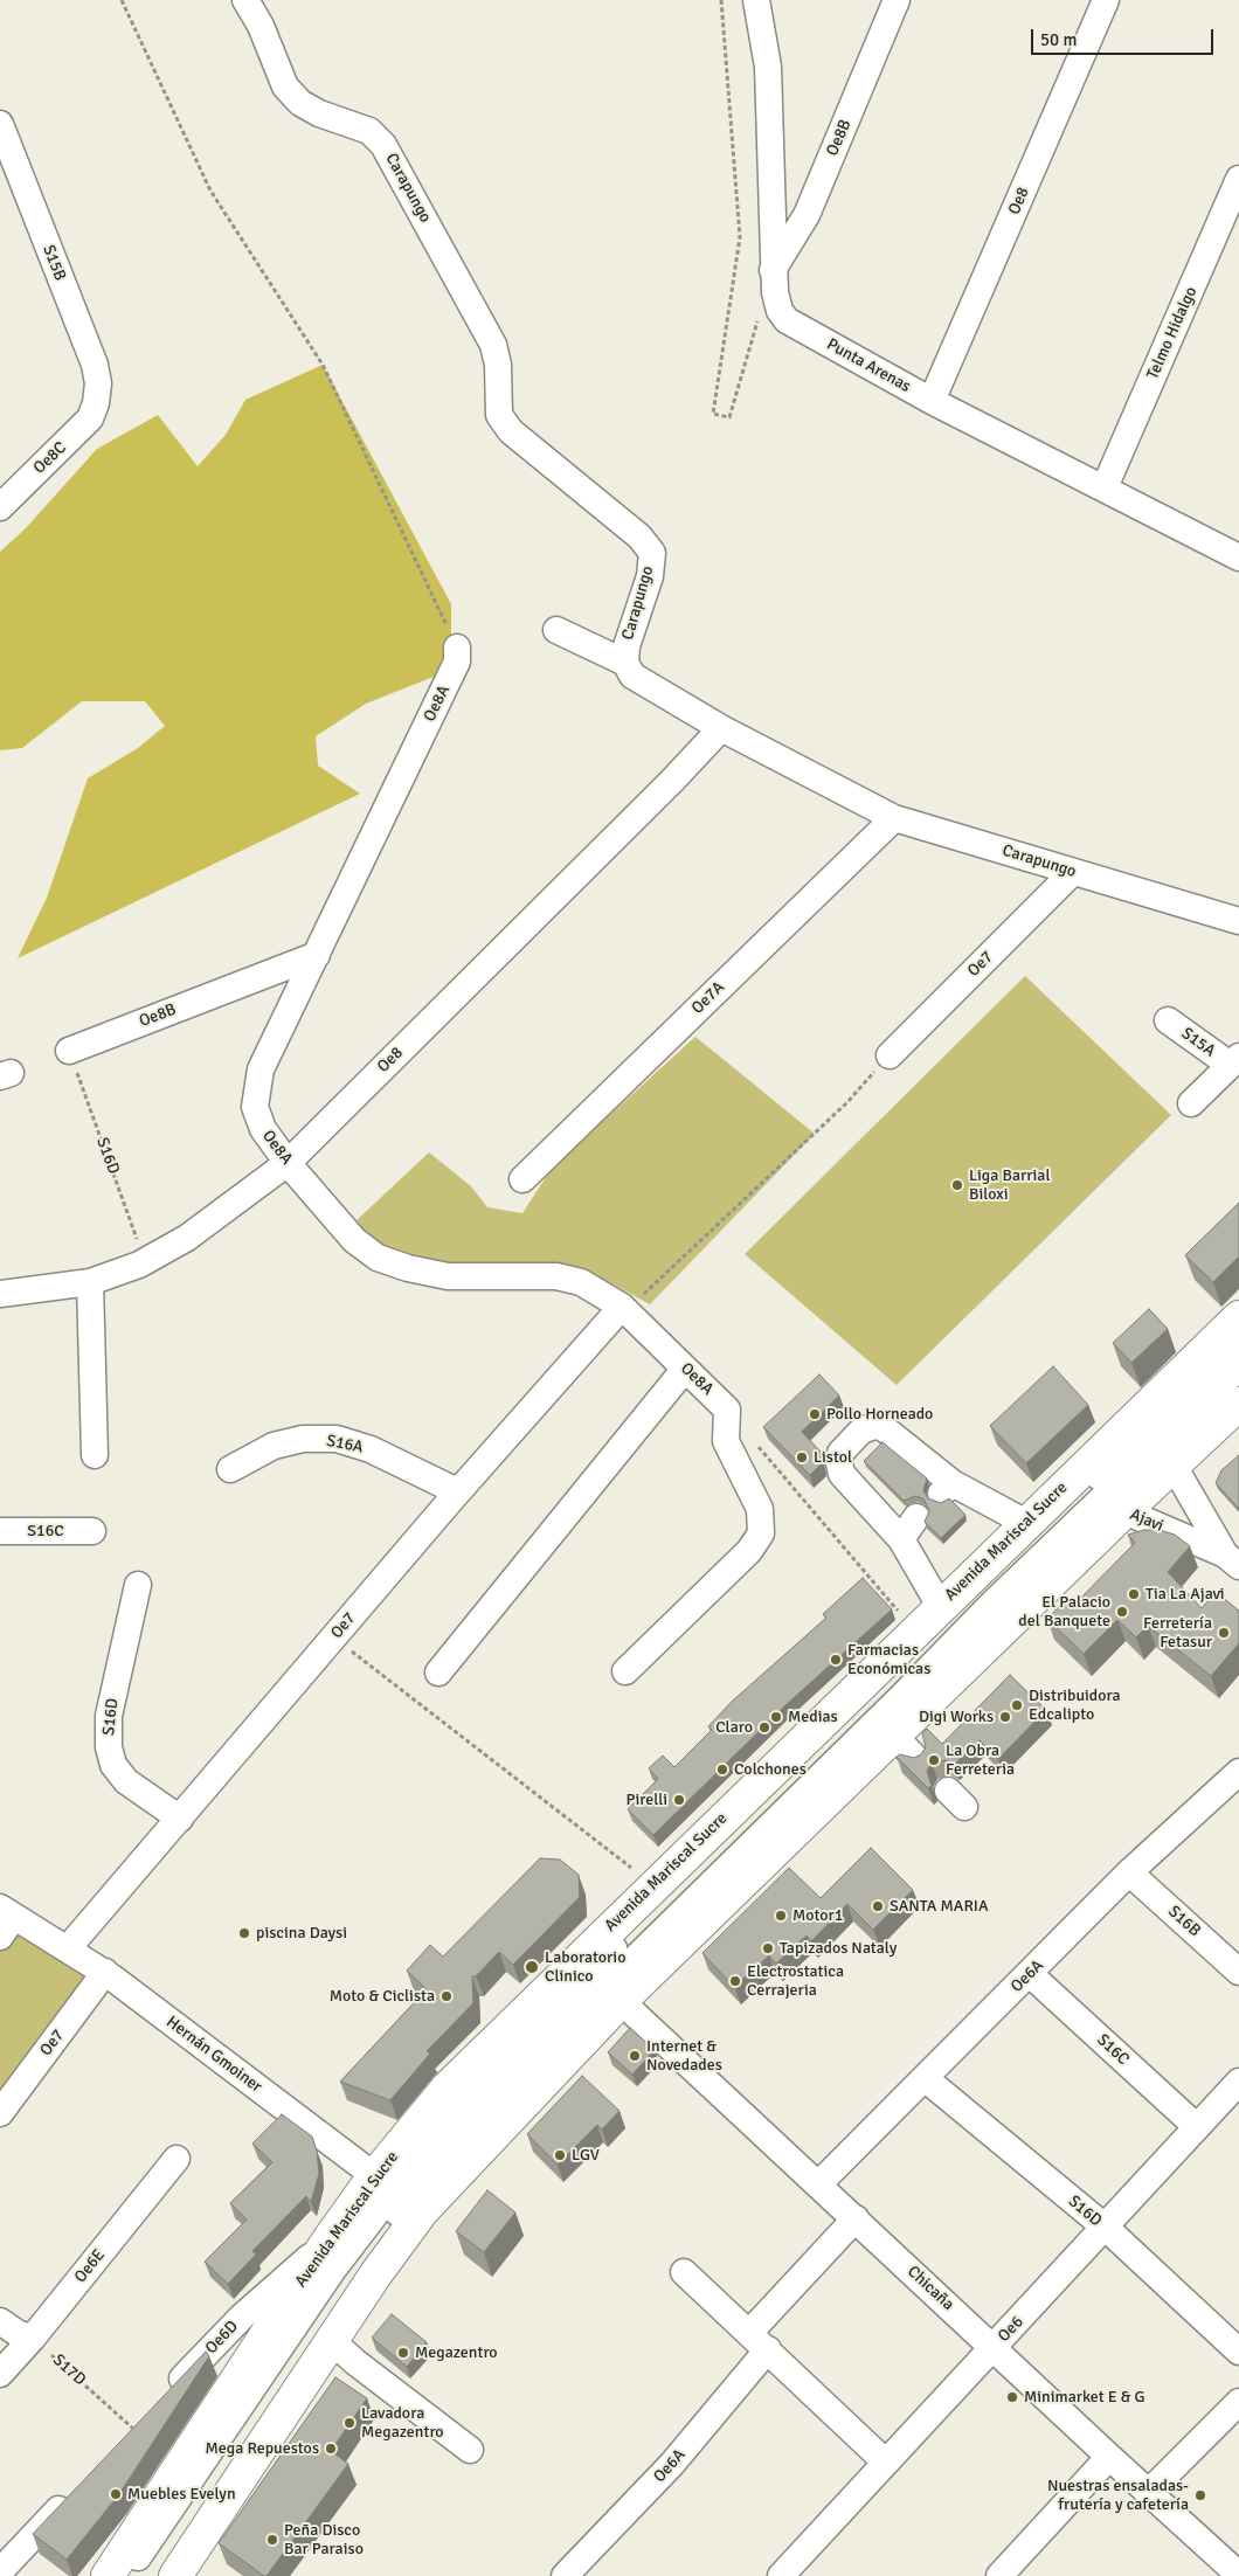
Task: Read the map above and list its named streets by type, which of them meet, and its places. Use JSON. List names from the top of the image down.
{
  "streets": {
    "main road": ["Avenida Mariscal Sucre"],
    "street": [
      "Oe8B",
      "Carapungo",
      "Oe8",
      "S15B",
      "Telmo Hidalgo",
      "Punta Arenas",
      "Oe8C",
      "Oe8A",
      "Oe7",
      "Oe7A",
      "S15A",
      "S16D",
      "S16A",
      "Ajavi",
      "S16C",
      "S16B",
      "Oe6A",
      "Hernán Gmoiner",
      "Oe6E",
      "Chicaña",
      "Oe6",
      "Oe6D"
    ],
    "path": ["S17D"]
  },
  "crossings": [
    ["Oe8B", "Punta Arenas"],
    ["Oe8B", "Oe8A"],
    ["Oe8B", "S16D"],
    ["Carapungo", "Oe8"],
    ["Carapungo", "Oe7"],
    ["Carapungo", "Oe7A"],
    ["Oe8", "Punta Arenas"],
    ["Oe8", "Oe8A"],
    ["Oe8", "S16D"],
    ["S15B", "Oe8C"],
    ["Telmo Hidalgo", "Punta Arenas"],
    ["Oe8A", "Oe7"],
    ["Oe7", "S16D"],
    ["Oe7", "S16A"],
    ["Oe7", "Hernán Gmoiner"],
    ["S16D", "Oe6A"],
    ["S16D", "Oe6"],
    ["Ajavi", "Avenida Mariscal Sucre"],
    ["S16C", "Oe6A"],
    ["S16C", "Oe6"],
    ["Avenida Mariscal Sucre", "Hernán Gmoiner"],
    ["Avenida Mariscal Sucre", "Chicaña"],
    ["Avenida Mariscal Sucre", "Oe6D"],
    ["S16B", "Oe6A"],
    ["Oe6A", "Chicaña"],
    ["Oe6E", "S17D"],
    ["Chicaña", "Oe6"]
  ],
  "places": [
    "Liga Barrial Biloxi",
    "Pollo Horneado",
    "Listol",
    "Tia La Ajavi",
    "El Palacio del Banquete",
    "Ferretería Fetasur",
    "Farmacias Económicas",
    "Distribuidora Edcalipto",
    "Medias",
    "Digi Works",
    "Claro",
    "La Obra Ferreteria",
    "Colchones",
    "Pirelli",
    "SANTA MARIA",
    "Motor1",
    "piscina Daysi",
    "Tapizados Nataly",
    "Laboratorio Clinico",
    "Electrostatica Cerrajeria",
    "Moto & Ciclista",
    "Internet & Novedades",
    "LGV",
    "Megazentro",
    "Minimarket E & G",
    "Lavadora Megazentro",
    "Mega Repuestos",
    "Muebles Evelyn",
    "Nuestras ensaladas- frutería y cafetería",
    "Peña Disco Bar Paraiso"
  ],
  "scale_bar": "50 m"
}
